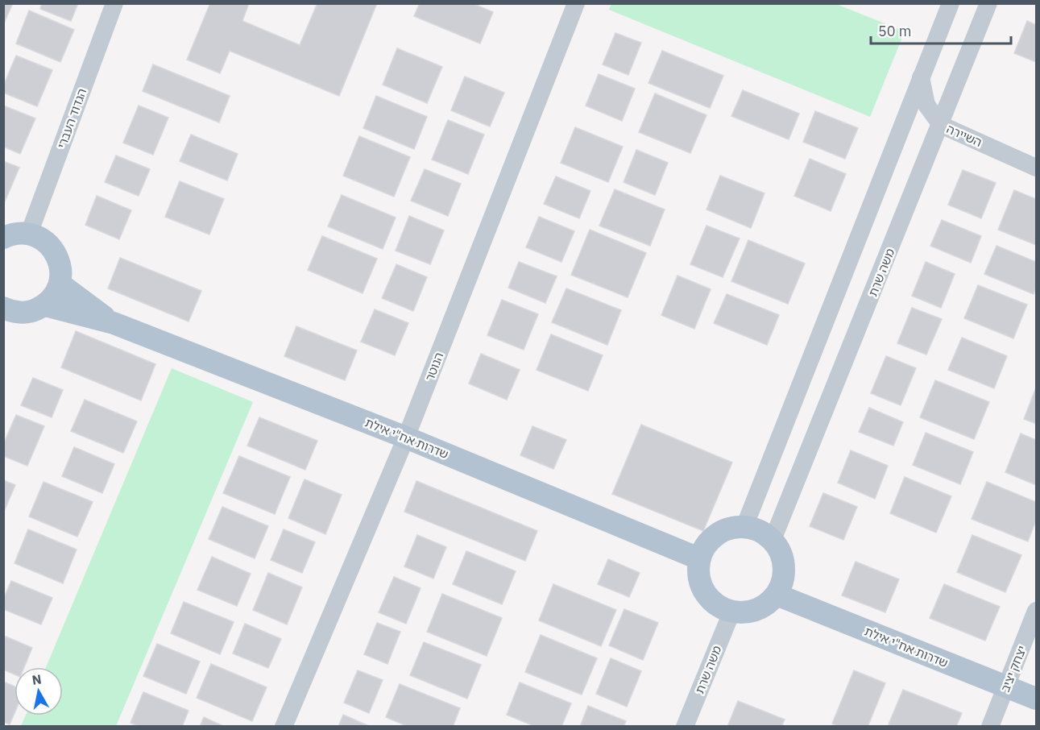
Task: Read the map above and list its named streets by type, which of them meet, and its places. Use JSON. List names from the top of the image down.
{
  "streets": {
    "main road": ["שדרות אח\"י אילת"],
    "street": [
      "הגדוד העברי",
      "השיירה",
      "משה שרת",
      "הנוטר",
      "יצחק יציב"
    ]
  },
  "crossings": [
    ["השיירה", "משה שרת"],
    ["משה שרת", "שדרות אח\"י אילת"],
    ["הנוטר", "שדרות אח\"י אילת"],
    ["שדרות אח\"י אילת", "יצחק יציב"]
  ],
  "scale_bar": "50 m",
  "north": "top"
}
